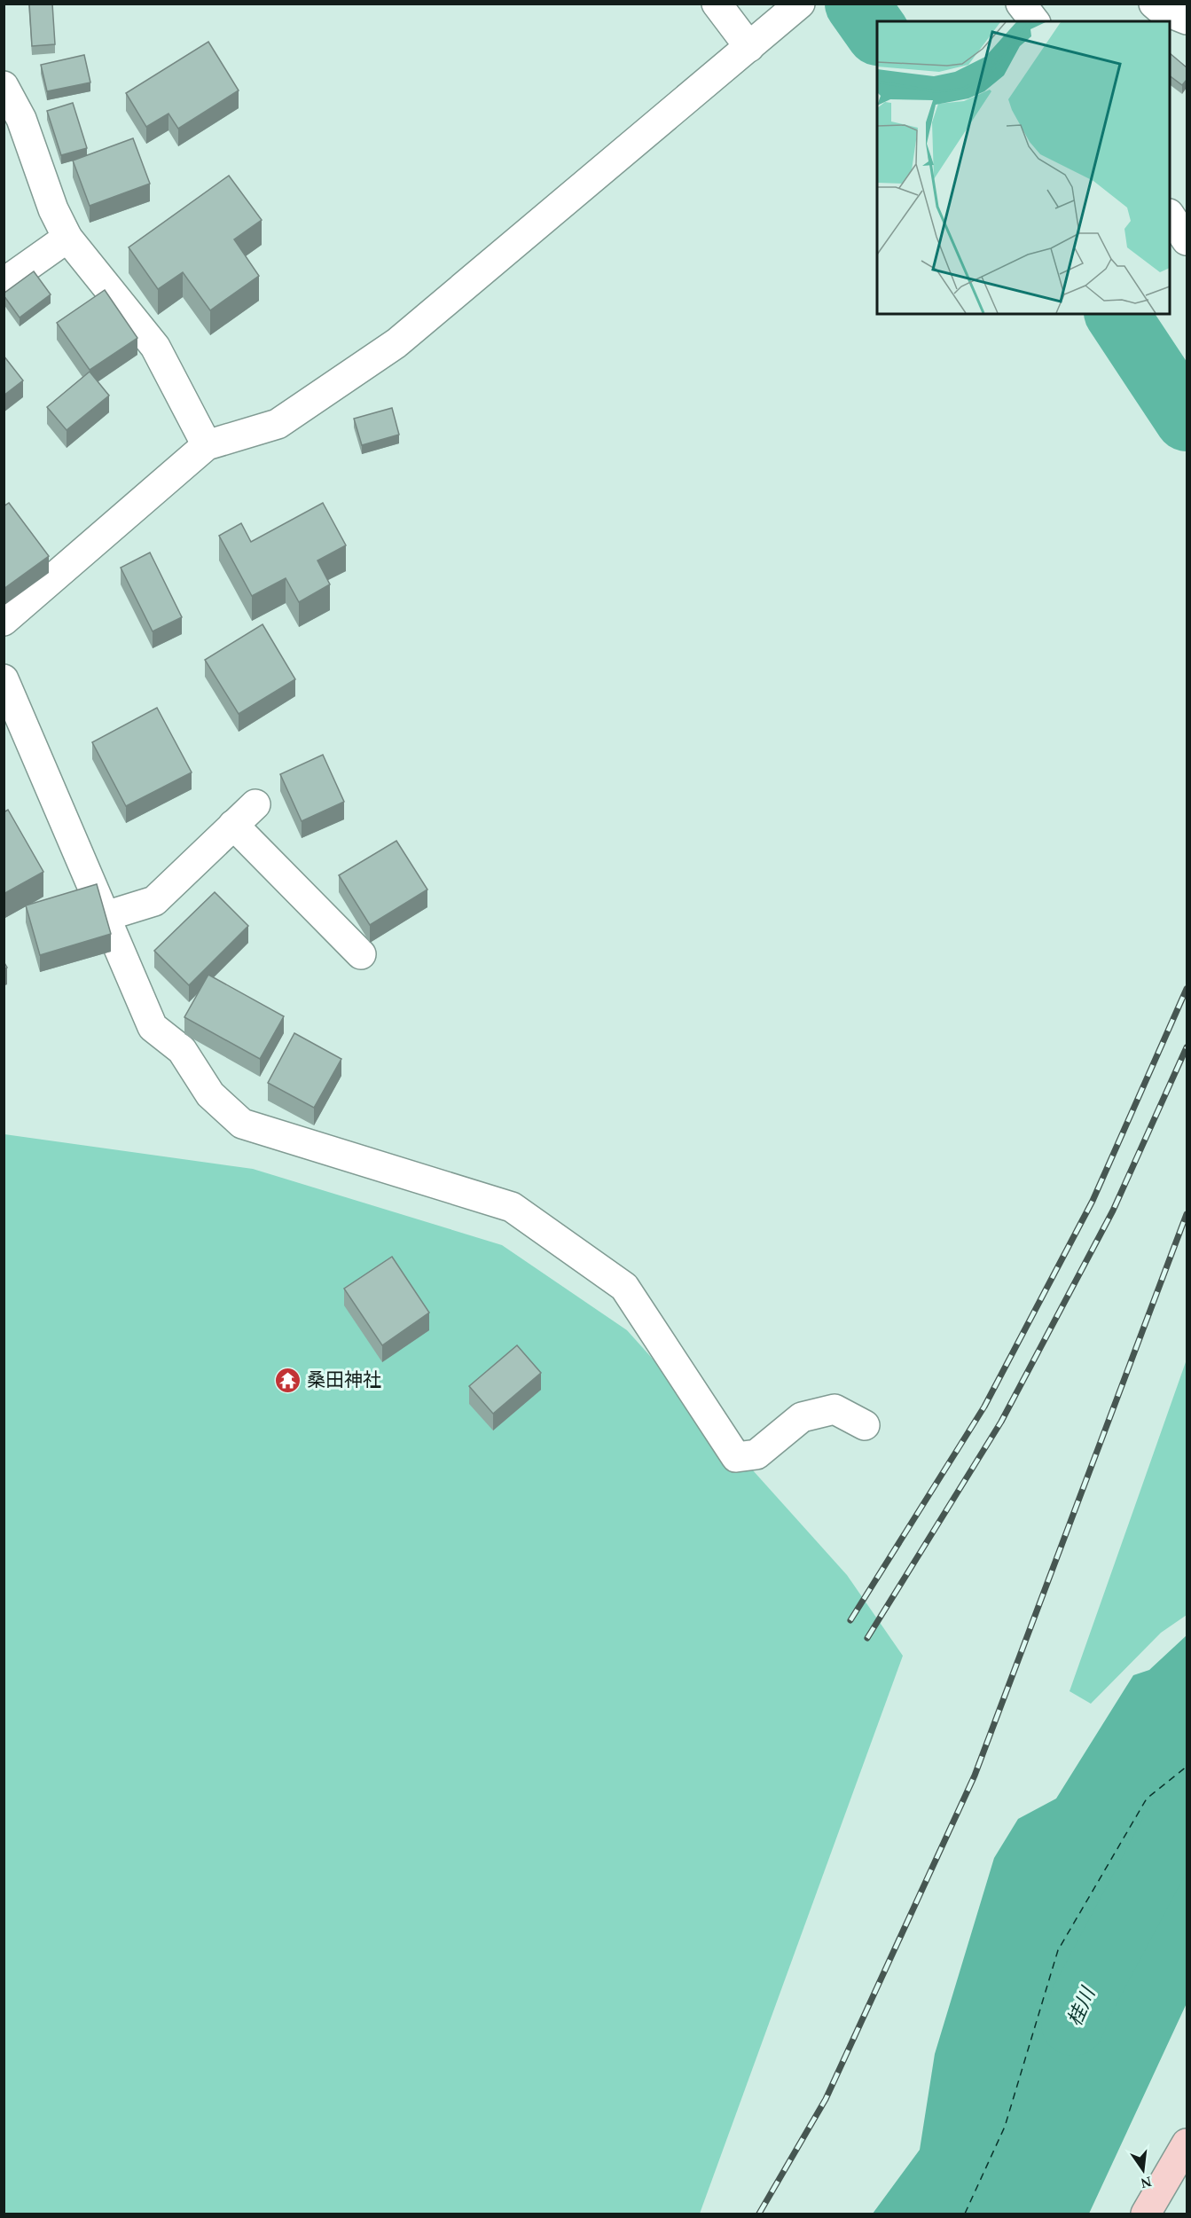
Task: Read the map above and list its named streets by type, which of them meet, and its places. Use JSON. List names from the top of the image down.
{
  "water": ["桂川"],
  "places": {
    "temple": ["桑田神社"]
  },
  "north": "bottom"
}
